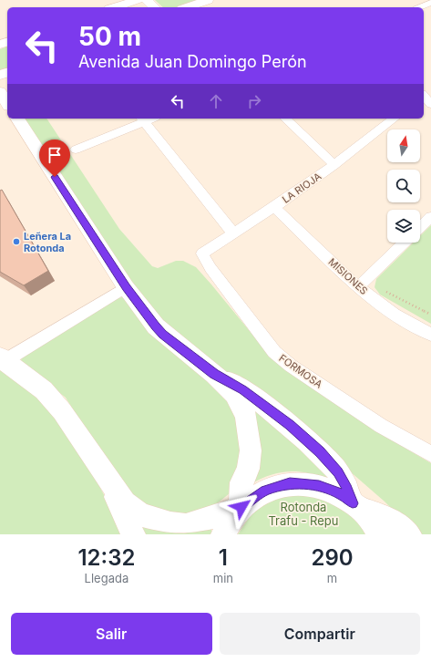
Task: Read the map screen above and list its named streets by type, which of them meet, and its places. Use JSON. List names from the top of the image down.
{
  "streets": {
    "street": ["LA RIOJA", "MISIONES", "FORMOSA"]
  },
  "crossings": [
    ["LA RIOJA", "MISIONES"],
    ["LA RIOJA", "FORMOSA"]
  ],
  "parks": ["Rotonda Trafu - Repu"],
  "places": ["Leñera La Rotonda"],
  "north": "top",
  "page": {
    "turn": ["50 m", "Avenida Juan Domingo Perón"],
    "eta": [
      "12:32",
      "Llegada",
      "1",
      "min",
      "290",
      "m"
    ],
    "buttons": ["Salir", "Compartir"]
  }
}
